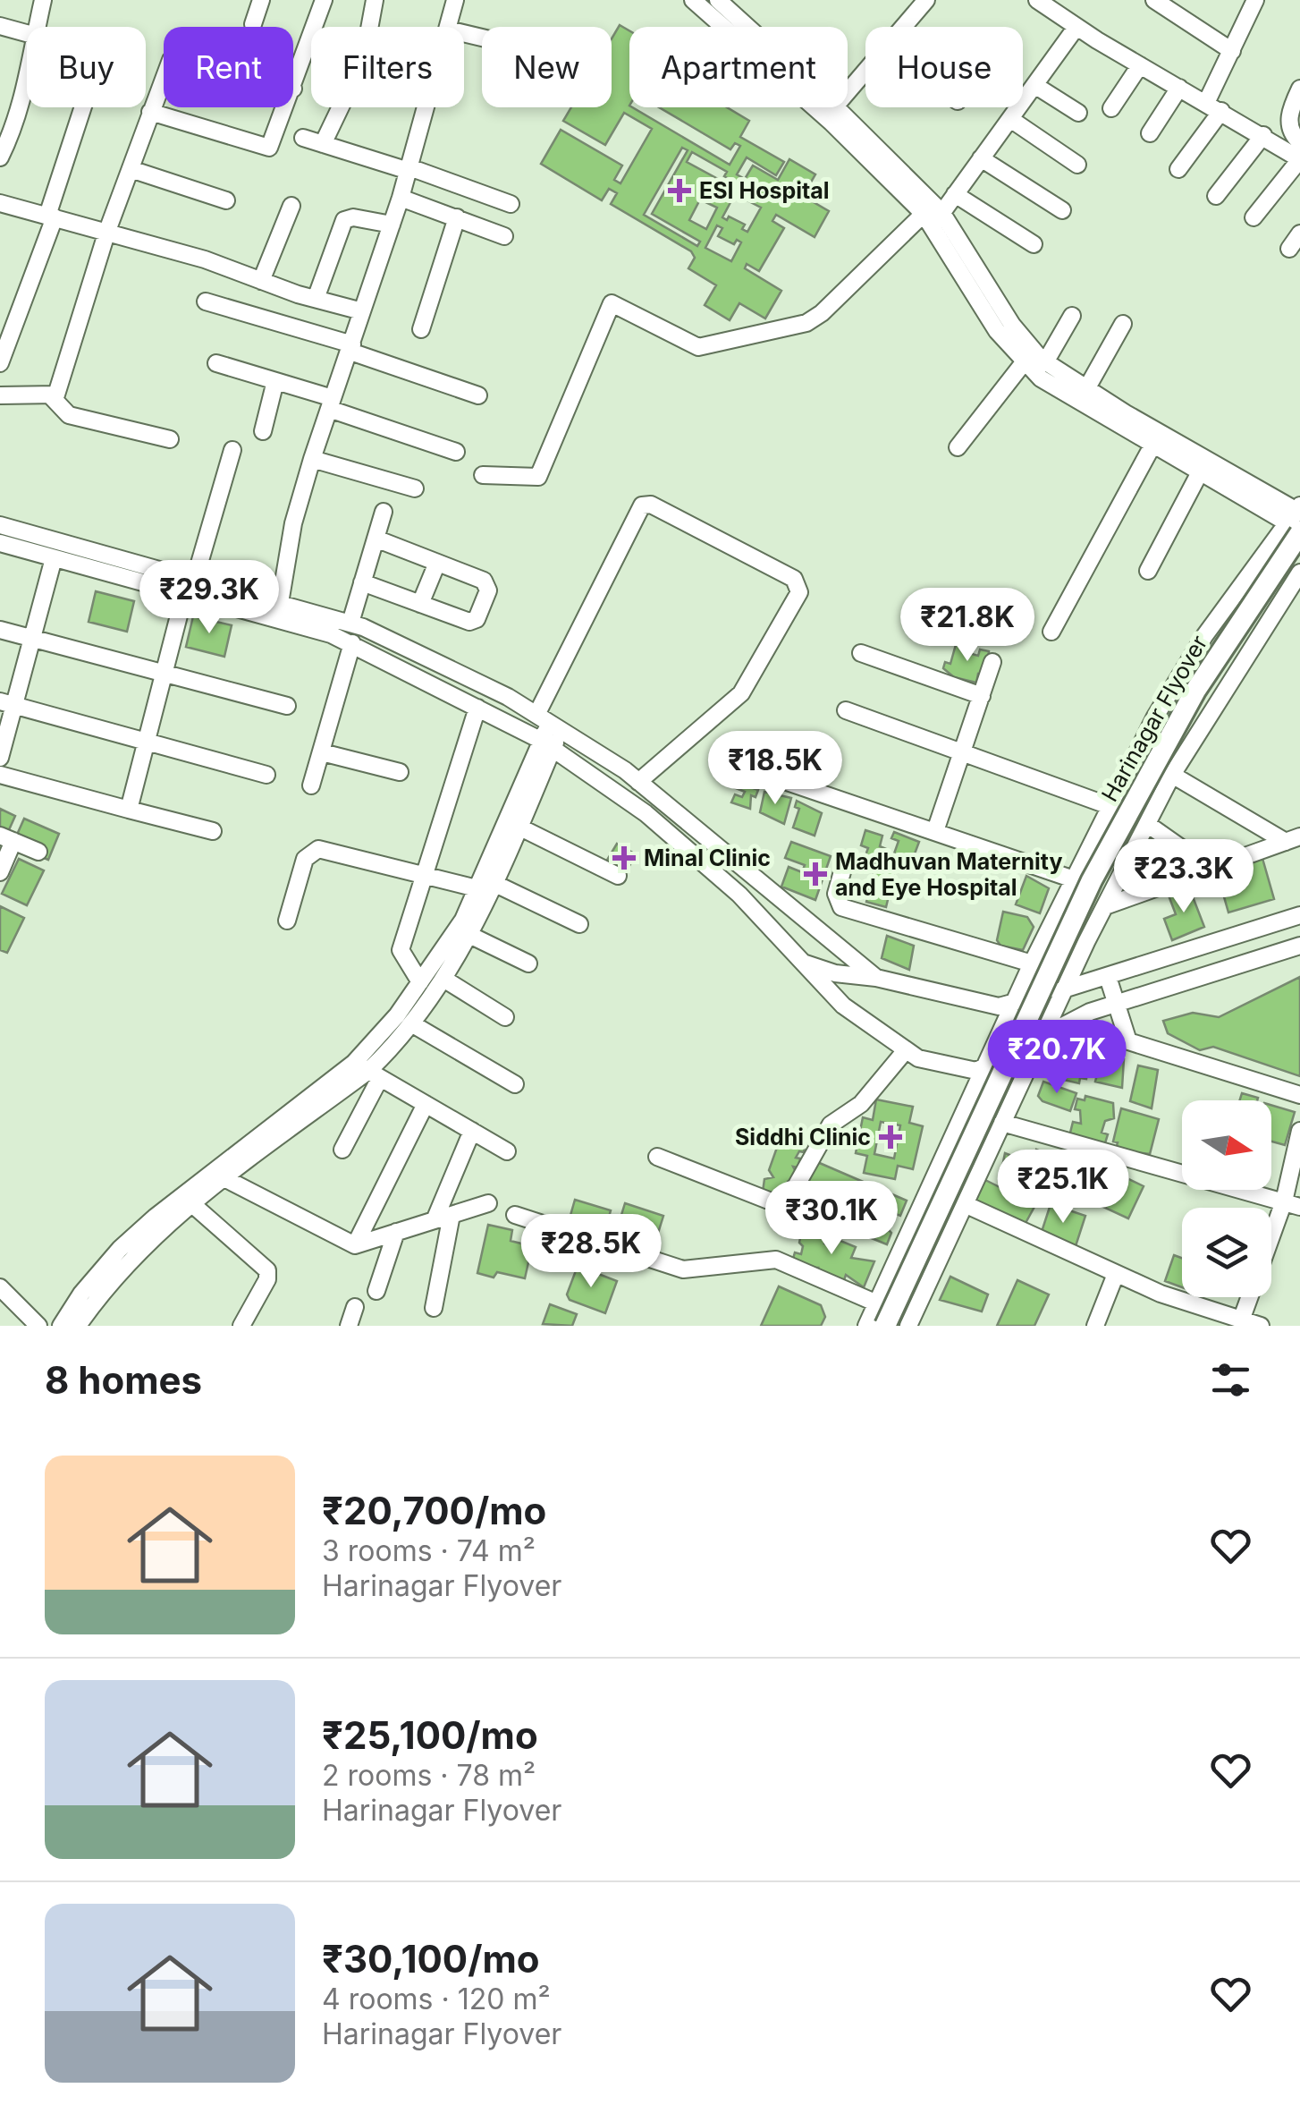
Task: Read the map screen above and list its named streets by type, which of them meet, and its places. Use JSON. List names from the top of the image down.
{
  "streets": {
    "main road": ["Harinagar Flyover"]
  },
  "places": {
    "health": [
      "ESI Hospital",
      "Minal Clinic",
      "Madhuvan Maternity and Eye Hospital",
      "Siddhi Clinic"
    ]
  },
  "north": "right",
  "page": {
    "chip": [
      "Buy",
      "Rent",
      "Filters",
      "New",
      "Apartment",
      "House"
    ],
    "price": [
      "₹29.3K",
      "₹21.8K",
      "₹18.5K",
      "₹23.3K",
      "₹20.7K",
      "₹25.1K",
      "₹30.1K",
      "₹28.5K"
    ],
    "heading": "8 homes",
    "list": [
      {
        "name": "₹20,700/mo",
        "note": "3 rooms · 74 m² · Harinagar Flyover"
      },
      {
        "name": "₹25,100/mo",
        "note": "2 rooms · 78 m² · Harinagar Flyover"
      },
      {
        "name": "₹30,100/mo",
        "note": "4 rooms · 120 m² · Harinagar Flyover"
      }
    ]
  }
}
